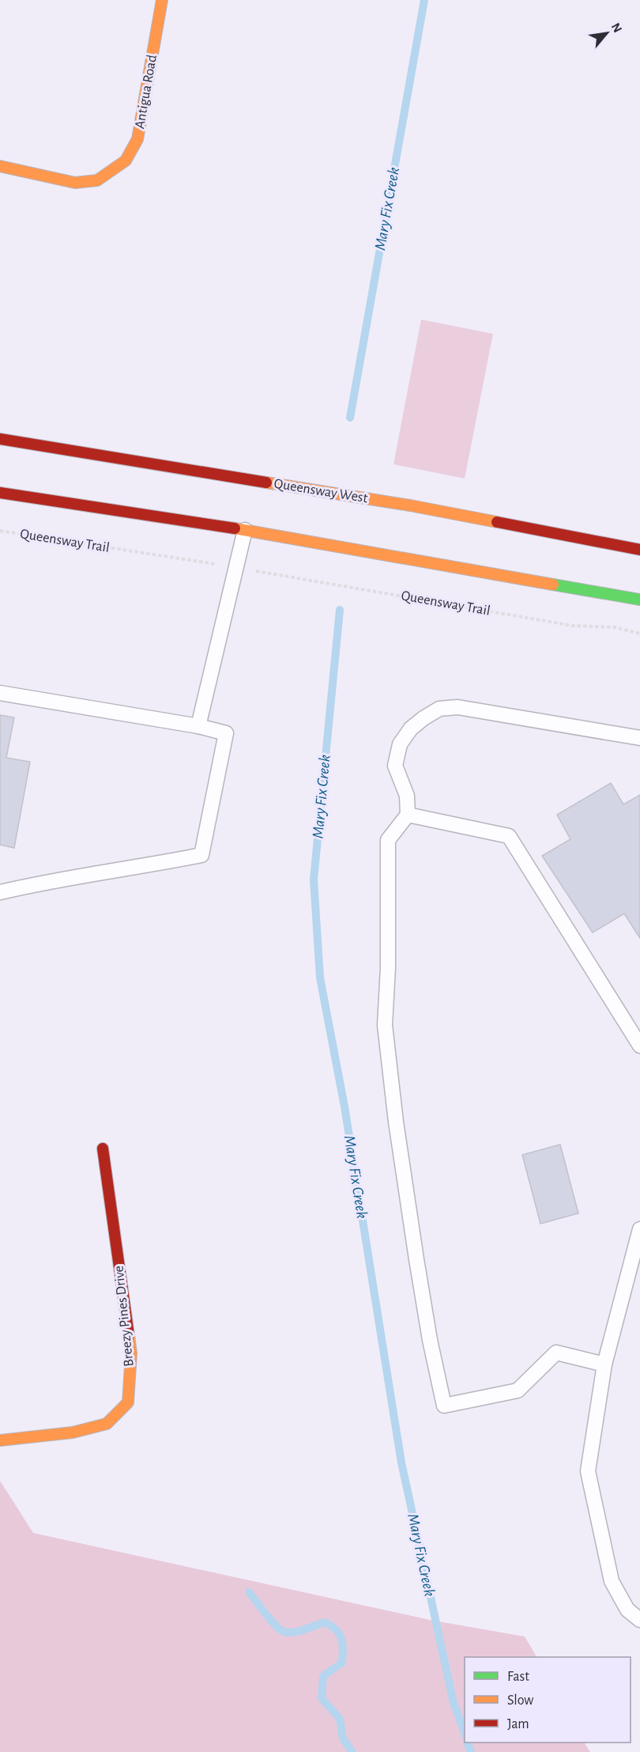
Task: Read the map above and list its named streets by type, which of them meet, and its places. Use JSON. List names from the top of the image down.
{
  "streets": {
    "main road": ["Antigua Road", "Queensway West", "Breezy Pines Drive"],
    "path": ["Queensway Trail"]
  },
  "water": ["Mary Fix Creek"],
  "legend": ["Fast", "Slow", "Jam"],
  "north": "top right"
}
